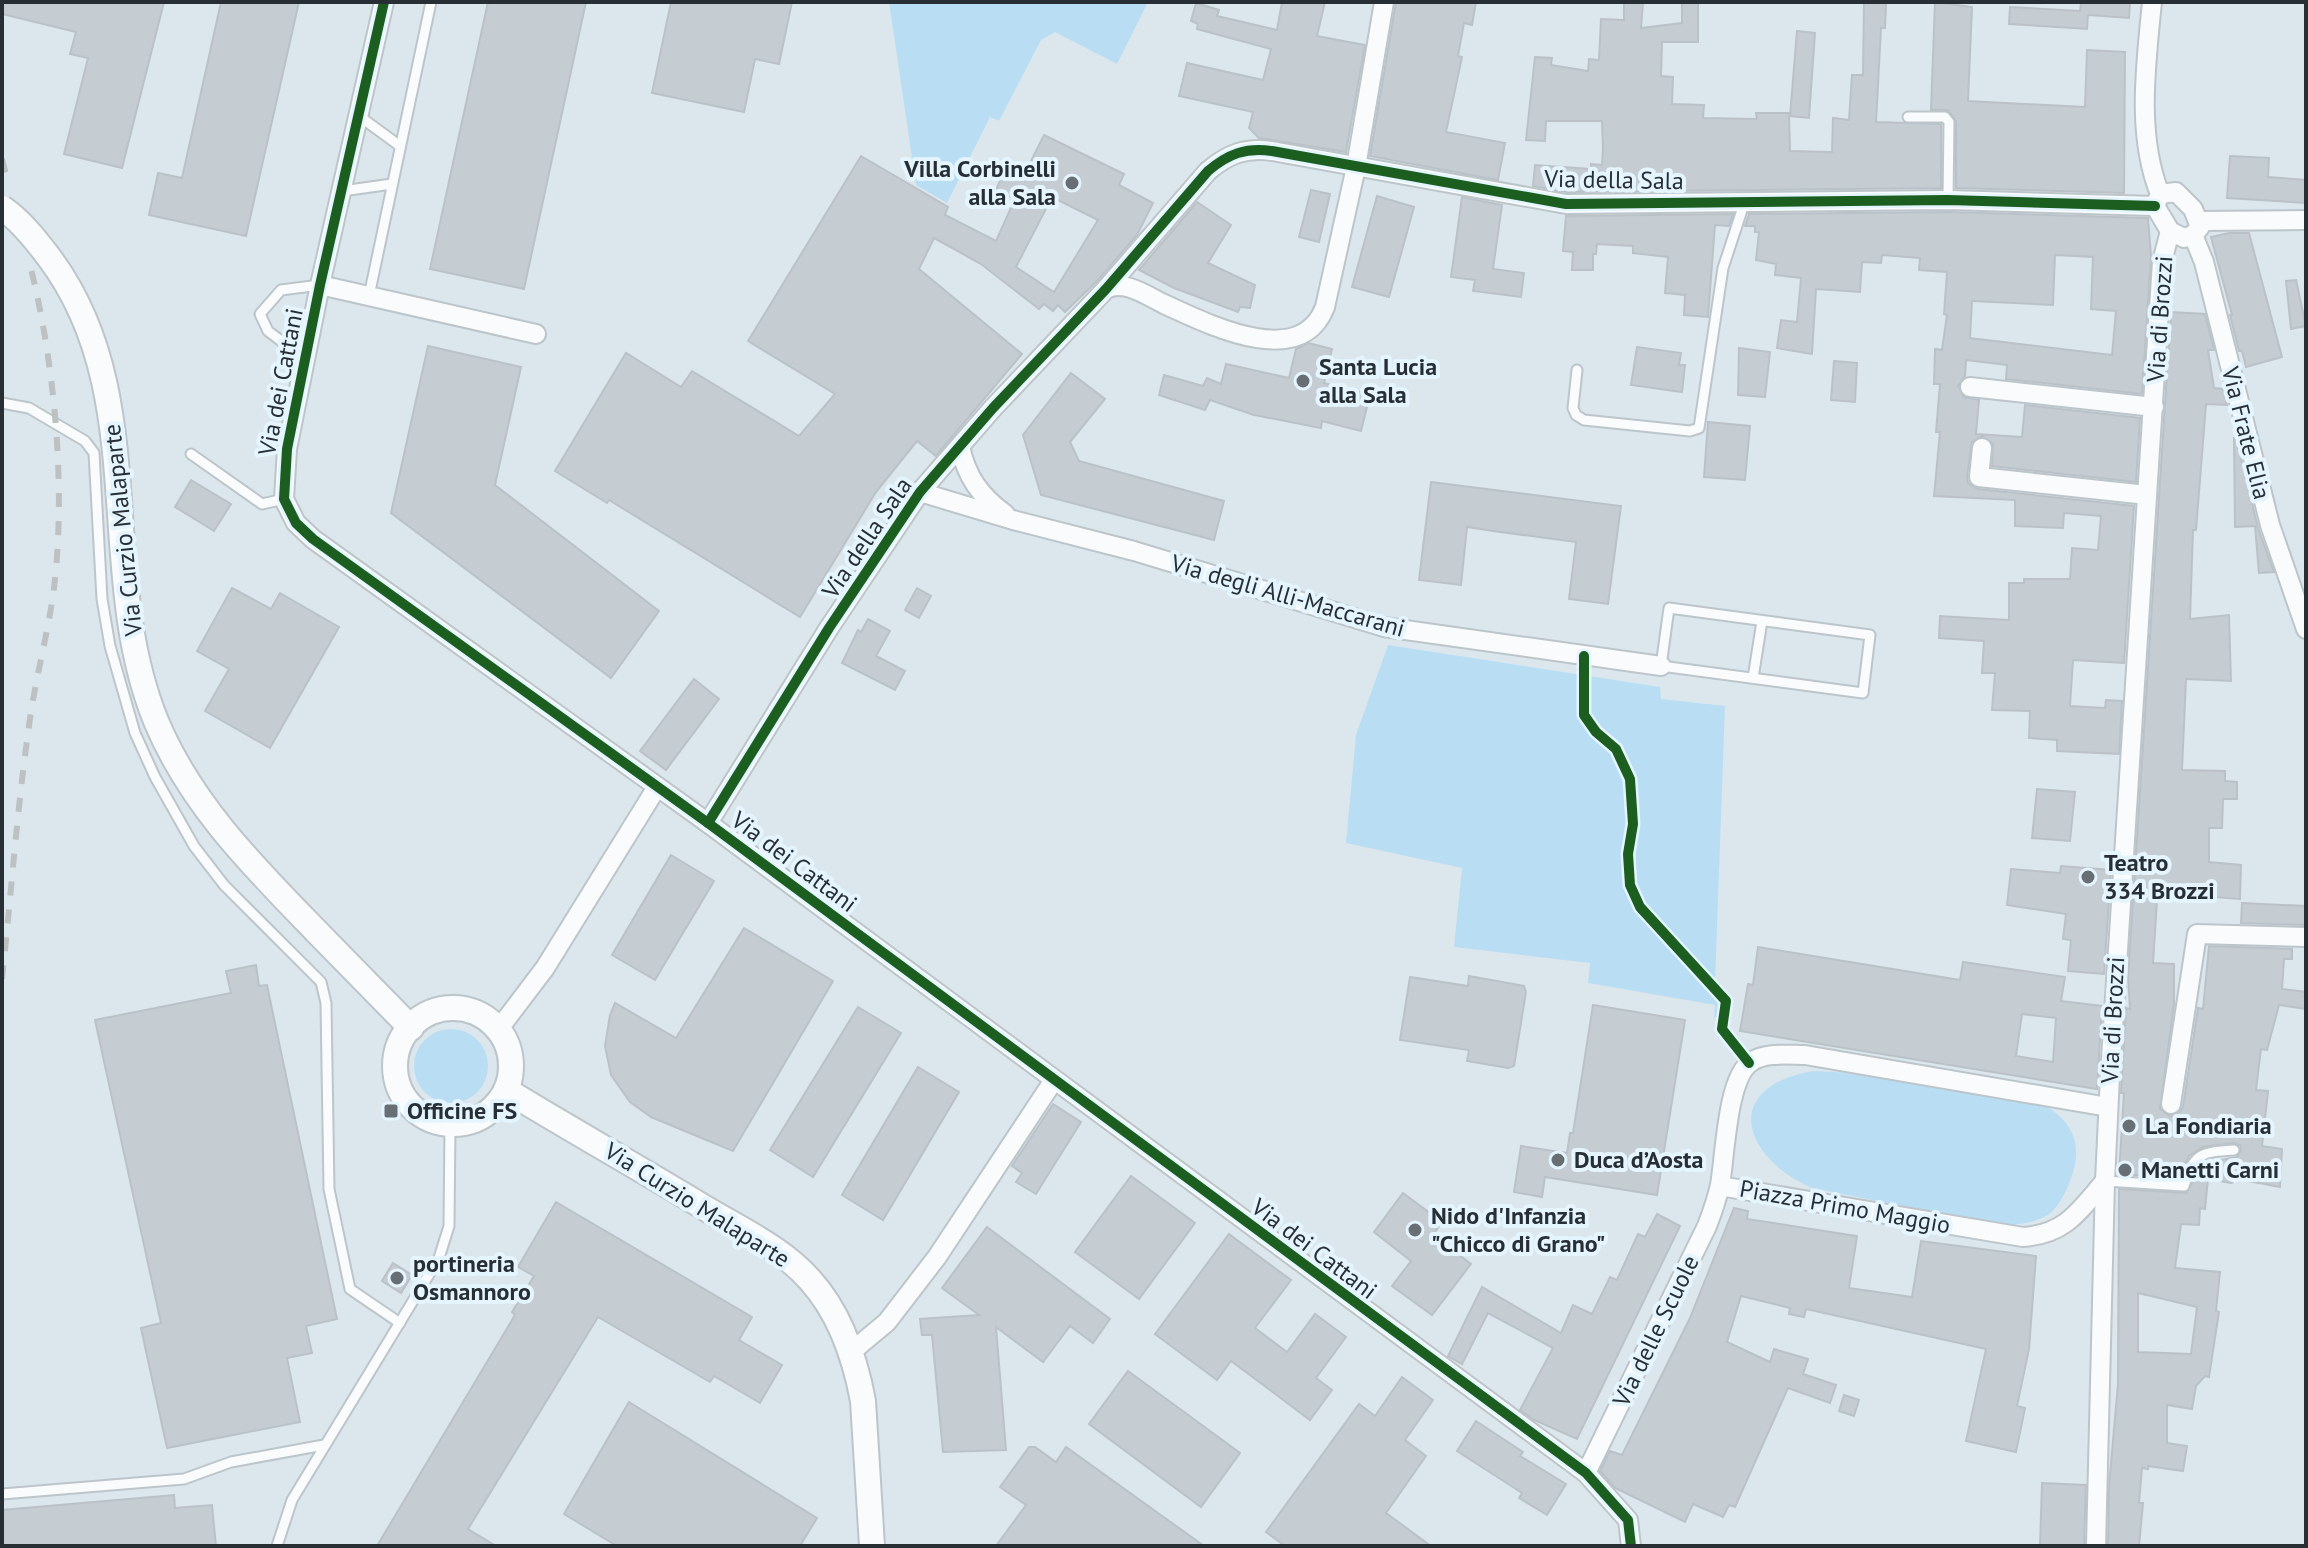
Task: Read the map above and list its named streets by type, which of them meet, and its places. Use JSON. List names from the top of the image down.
{
  "streets": {
    "street": [
      "Via della Sala",
      "Via di Brozzi",
      "Via dei Cattani",
      "Via Frate Elia",
      "Via Curzio Malaparte",
      "Via degli Alli-Maccarani",
      "Piazza Primo Maggio",
      "Via delle Scuole"
    ]
  },
  "crossings": [
    ["Via della Sala", "Via di Brozzi"],
    ["Via della Sala", "Via dei Cattani"],
    ["Via della Sala", "Via degli Alli-Maccarani"],
    ["Via di Brozzi", "Via Frate Elia"],
    ["Via di Brozzi", "Piazza Primo Maggio"],
    ["Via dei Cattani", "Via delle Scuole"],
    ["Piazza Primo Maggio", "Via delle Scuole"]
  ],
  "places": {
    "other": [
      "Villa Corbinelli alla Sala",
      "Santa Lucia alla Sala",
      "Teatro 334 Brozzi",
      "La Fondiaria",
      "Duca d’Aosta",
      "Manetti Carni",
      "Nido d'Infanzia \"Chicco di Grano\"",
      "portineria Osmannoro"
    ],
    "transit": ["Officine FS"]
  }
}
